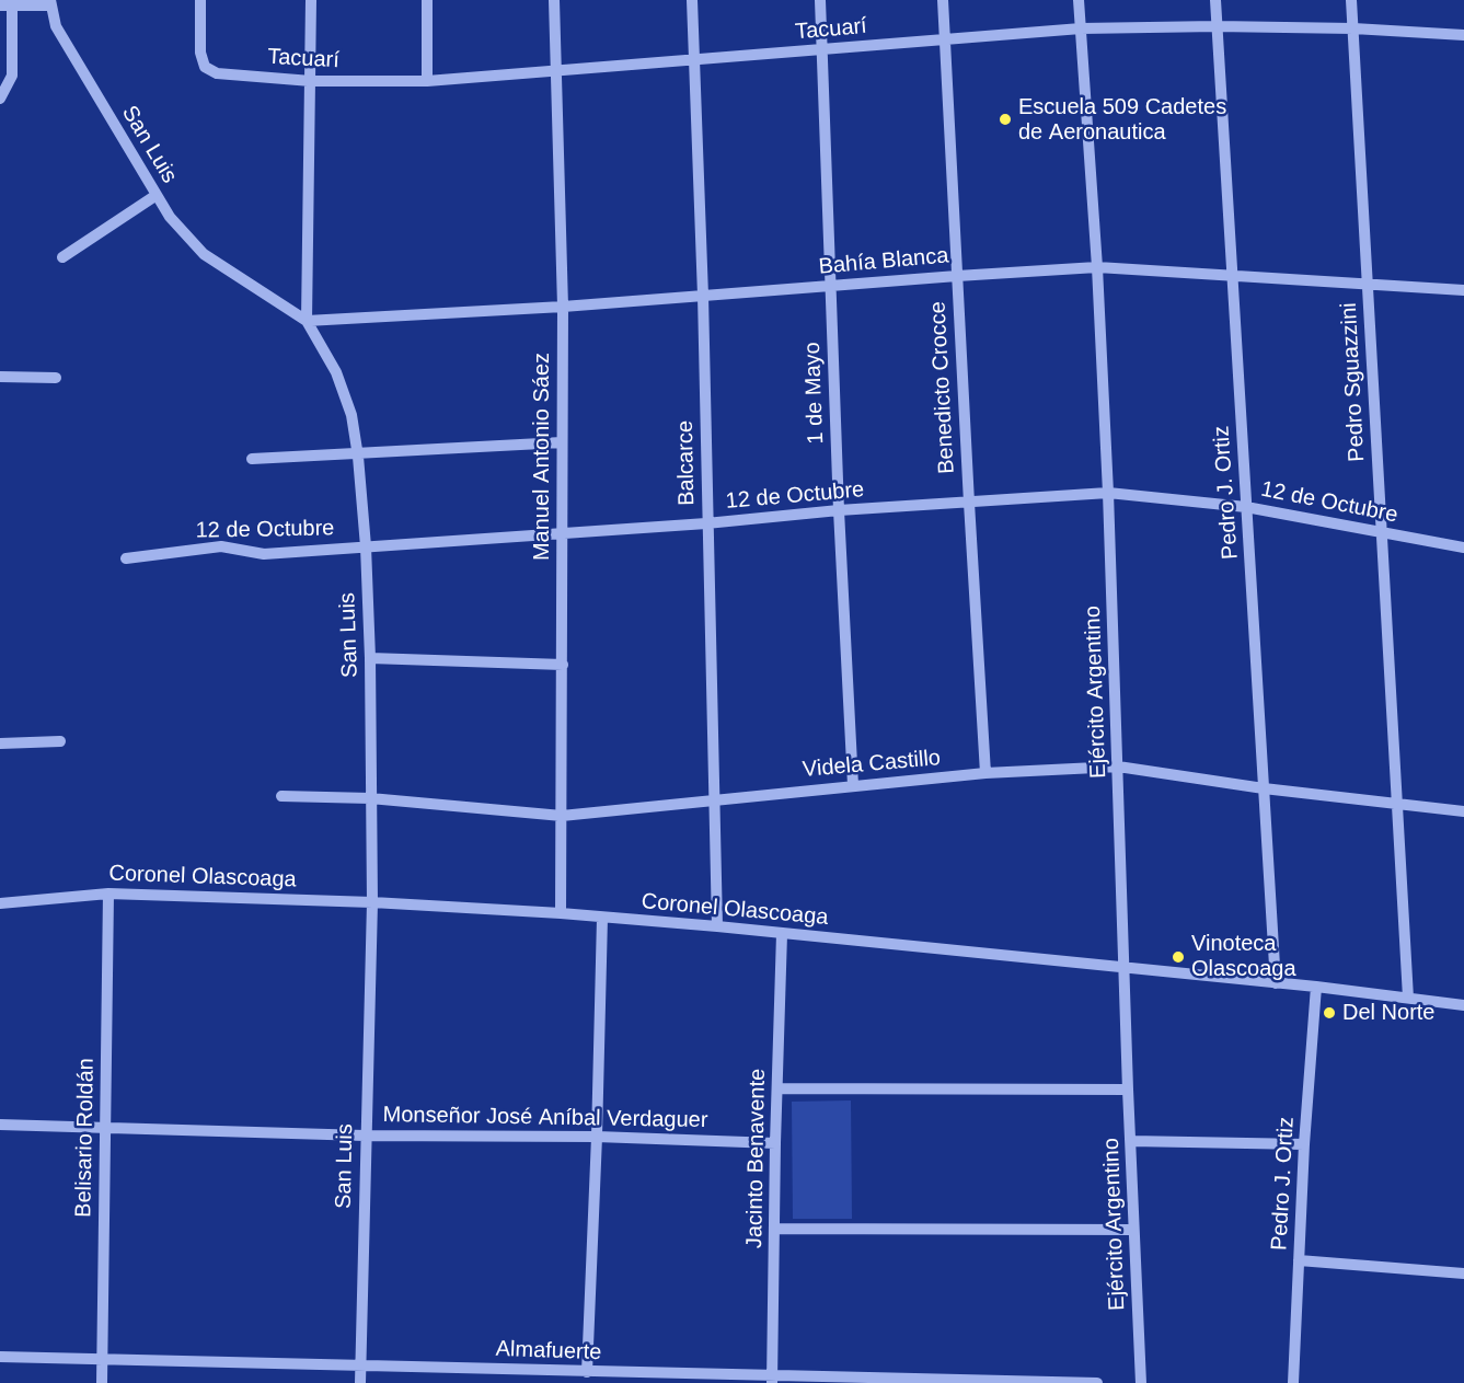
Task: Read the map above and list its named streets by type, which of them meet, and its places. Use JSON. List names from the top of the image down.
{
  "streets": {
    "street": [
      "Tacuarí",
      "San Luis",
      "Bahía Blanca",
      "Pedro Sguazzini",
      "Benedicto Crocce",
      "1 de Mayo",
      "Manuel Antonio Sáez",
      "Balcarce",
      "Pedro J. Ortiz",
      "12 de Octubre",
      "Ejército Argentino",
      "Videla Castillo",
      "Coronel Olascoaga",
      "Monseñor José Aníbal Verdaguer",
      "Belisario Roldán",
      "Jacinto Benavente",
      "Almafuerte"
    ]
  },
  "crossings": [
    ["Tacuarí", "Pedro Sguazzini"],
    ["Tacuarí", "Benedicto Crocce"],
    ["Tacuarí", "1 de Mayo"],
    ["Tacuarí", "Manuel Antonio Sáez"],
    ["Tacuarí", "Balcarce"],
    ["Tacuarí", "Pedro J. Ortiz"],
    ["Tacuarí", "Ejército Argentino"],
    ["San Luis", "Bahía Blanca"],
    ["San Luis", "12 de Octubre"],
    ["San Luis", "Videla Castillo"],
    ["San Luis", "Coronel Olascoaga"],
    ["San Luis", "Monseñor José Aníbal Verdaguer"],
    ["San Luis", "Almafuerte"],
    ["Bahía Blanca", "Pedro Sguazzini"],
    ["Bahía Blanca", "Benedicto Crocce"],
    ["Bahía Blanca", "1 de Mayo"],
    ["Bahía Blanca", "Manuel Antonio Sáez"],
    ["Bahía Blanca", "Balcarce"],
    ["Bahía Blanca", "Pedro J. Ortiz"],
    ["Bahía Blanca", "Ejército Argentino"],
    ["Pedro Sguazzini", "12 de Octubre"],
    ["Pedro Sguazzini", "Videla Castillo"],
    ["Pedro Sguazzini", "Coronel Olascoaga"],
    ["Benedicto Crocce", "12 de Octubre"],
    ["Benedicto Crocce", "Videla Castillo"],
    ["1 de Mayo", "12 de Octubre"],
    ["1 de Mayo", "Videla Castillo"],
    ["Manuel Antonio Sáez", "12 de Octubre"],
    ["Manuel Antonio Sáez", "Videla Castillo"],
    ["Manuel Antonio Sáez", "Coronel Olascoaga"],
    ["Balcarce", "12 de Octubre"],
    ["Balcarce", "Videla Castillo"],
    ["Balcarce", "Coronel Olascoaga"],
    ["Pedro J. Ortiz", "12 de Octubre"],
    ["Pedro J. Ortiz", "Videla Castillo"],
    ["Pedro J. Ortiz", "Coronel Olascoaga"],
    ["12 de Octubre", "Ejército Argentino"],
    ["Ejército Argentino", "Videla Castillo"],
    ["Ejército Argentino", "Coronel Olascoaga"],
    ["Coronel Olascoaga", "Belisario Roldán"],
    ["Coronel Olascoaga", "Jacinto Benavente"],
    ["Monseñor José Aníbal Verdaguer", "Belisario Roldán"],
    ["Monseñor José Aníbal Verdaguer", "Jacinto Benavente"],
    ["Belisario Roldán", "Almafuerte"],
    ["Jacinto Benavente", "Almafuerte"]
  ],
  "places": ["Escuela 509 Cadetes de Aeronautica", "Vinoteca Olascoaga", "Del Norte"]
}
